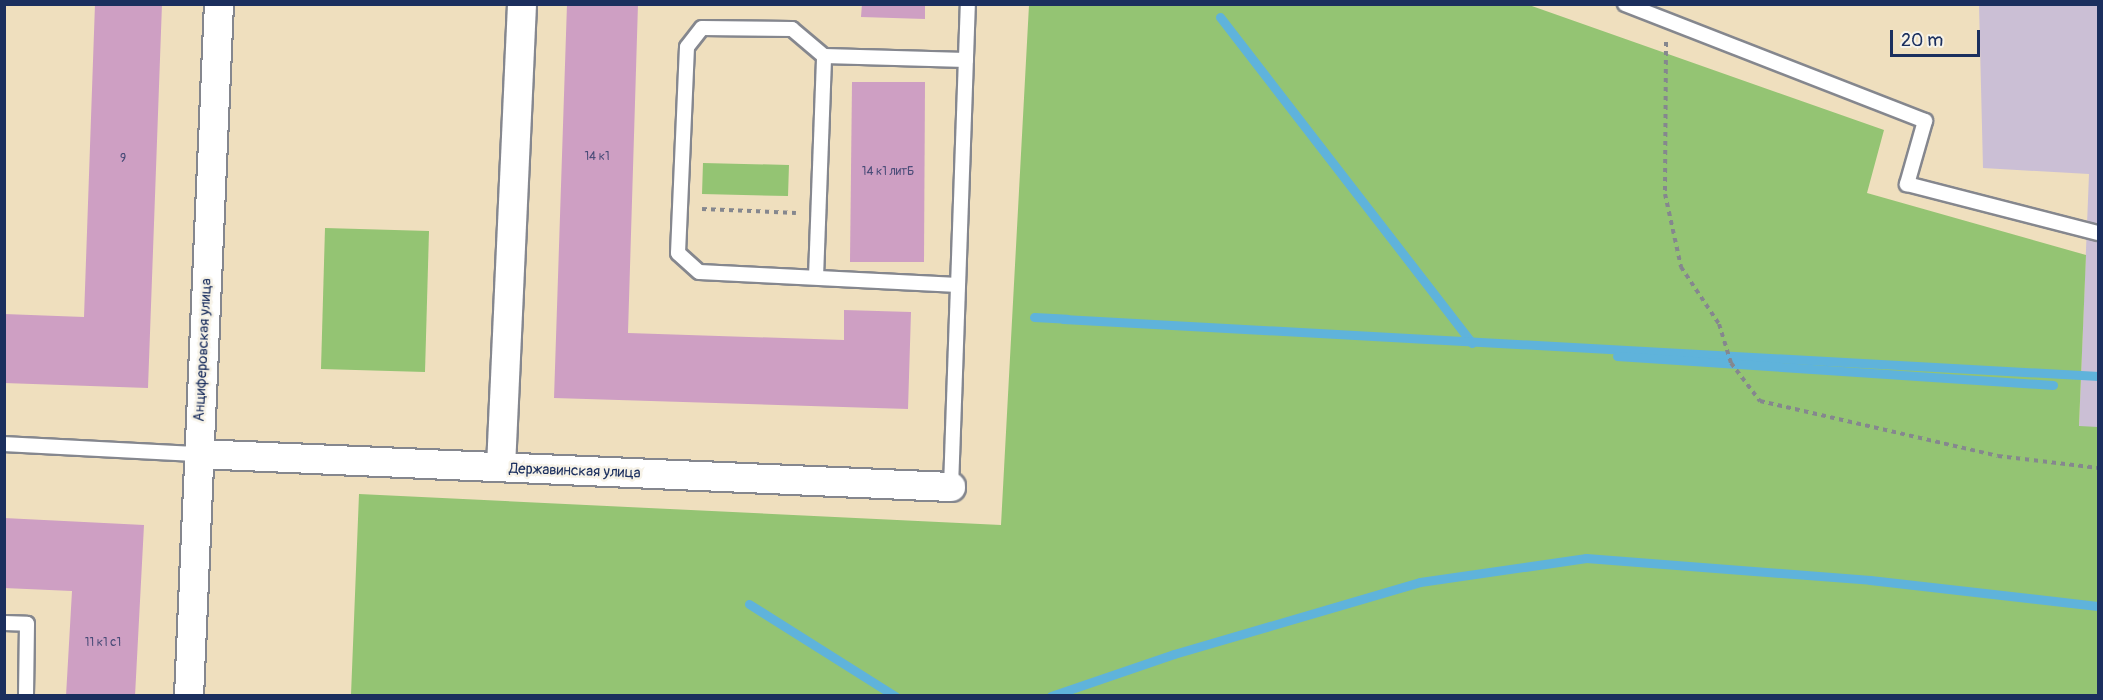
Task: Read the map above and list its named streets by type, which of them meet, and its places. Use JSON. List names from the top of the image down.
{
  "streets": {
    "street": ["Анциферовская улица", "Державинская улица"]
  },
  "crossings": [
    ["Анциферовская улица", "Державинская улица"]
  ],
  "house_numbers": [
    "14 к1",
    "9",
    "14 к1 литБ",
    "11 к1 с1"
  ],
  "scale_bar": "20 m"
}
